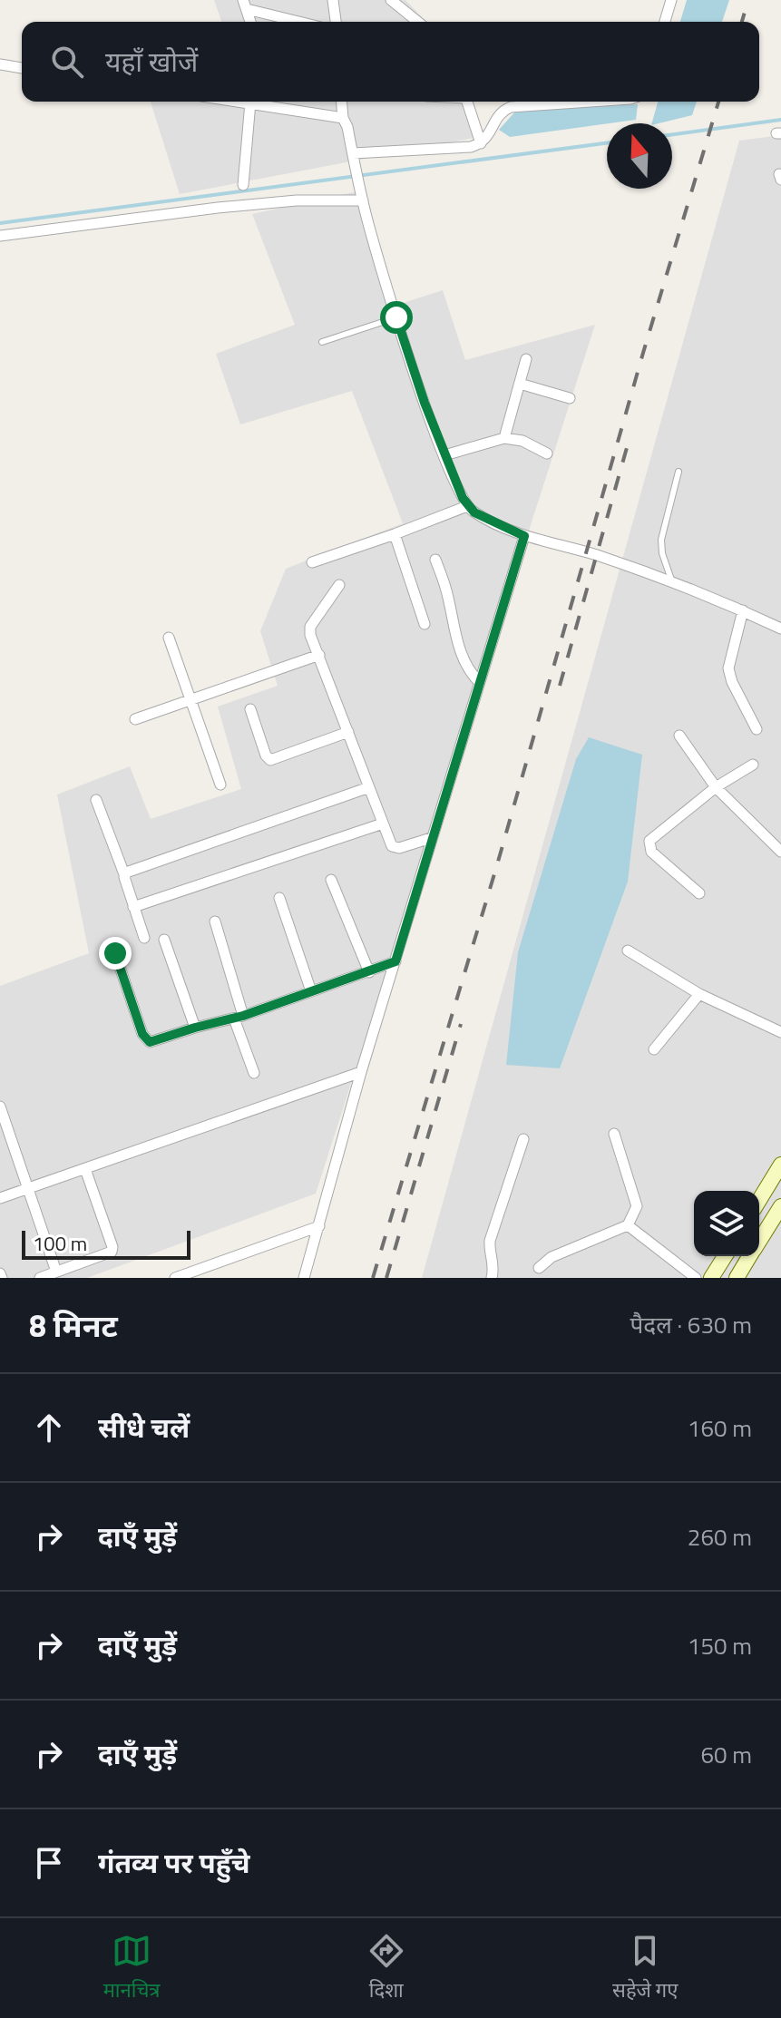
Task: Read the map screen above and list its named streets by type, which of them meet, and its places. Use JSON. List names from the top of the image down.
{
  "scale_bar": "100 m",
  "north": "top",
  "page": {
    "search": "यहाँ खोजें",
    "scale": "100 m",
    "heading": ["8 मिनट", "पैदल · 630 m"],
    "list": [
      ["सीधे चलें", "160 m"],
      ["दाएँ मुड़ें", "260 m"],
      ["दाएँ मुड़ें", "150 m"],
      ["दाएँ मुड़ें", "60 m"],
      "गंतव्य पर पहुँचे"
    ],
    "nav": ["मानचित्र", "दिशा", "सहेजे गए"]
  }
}
